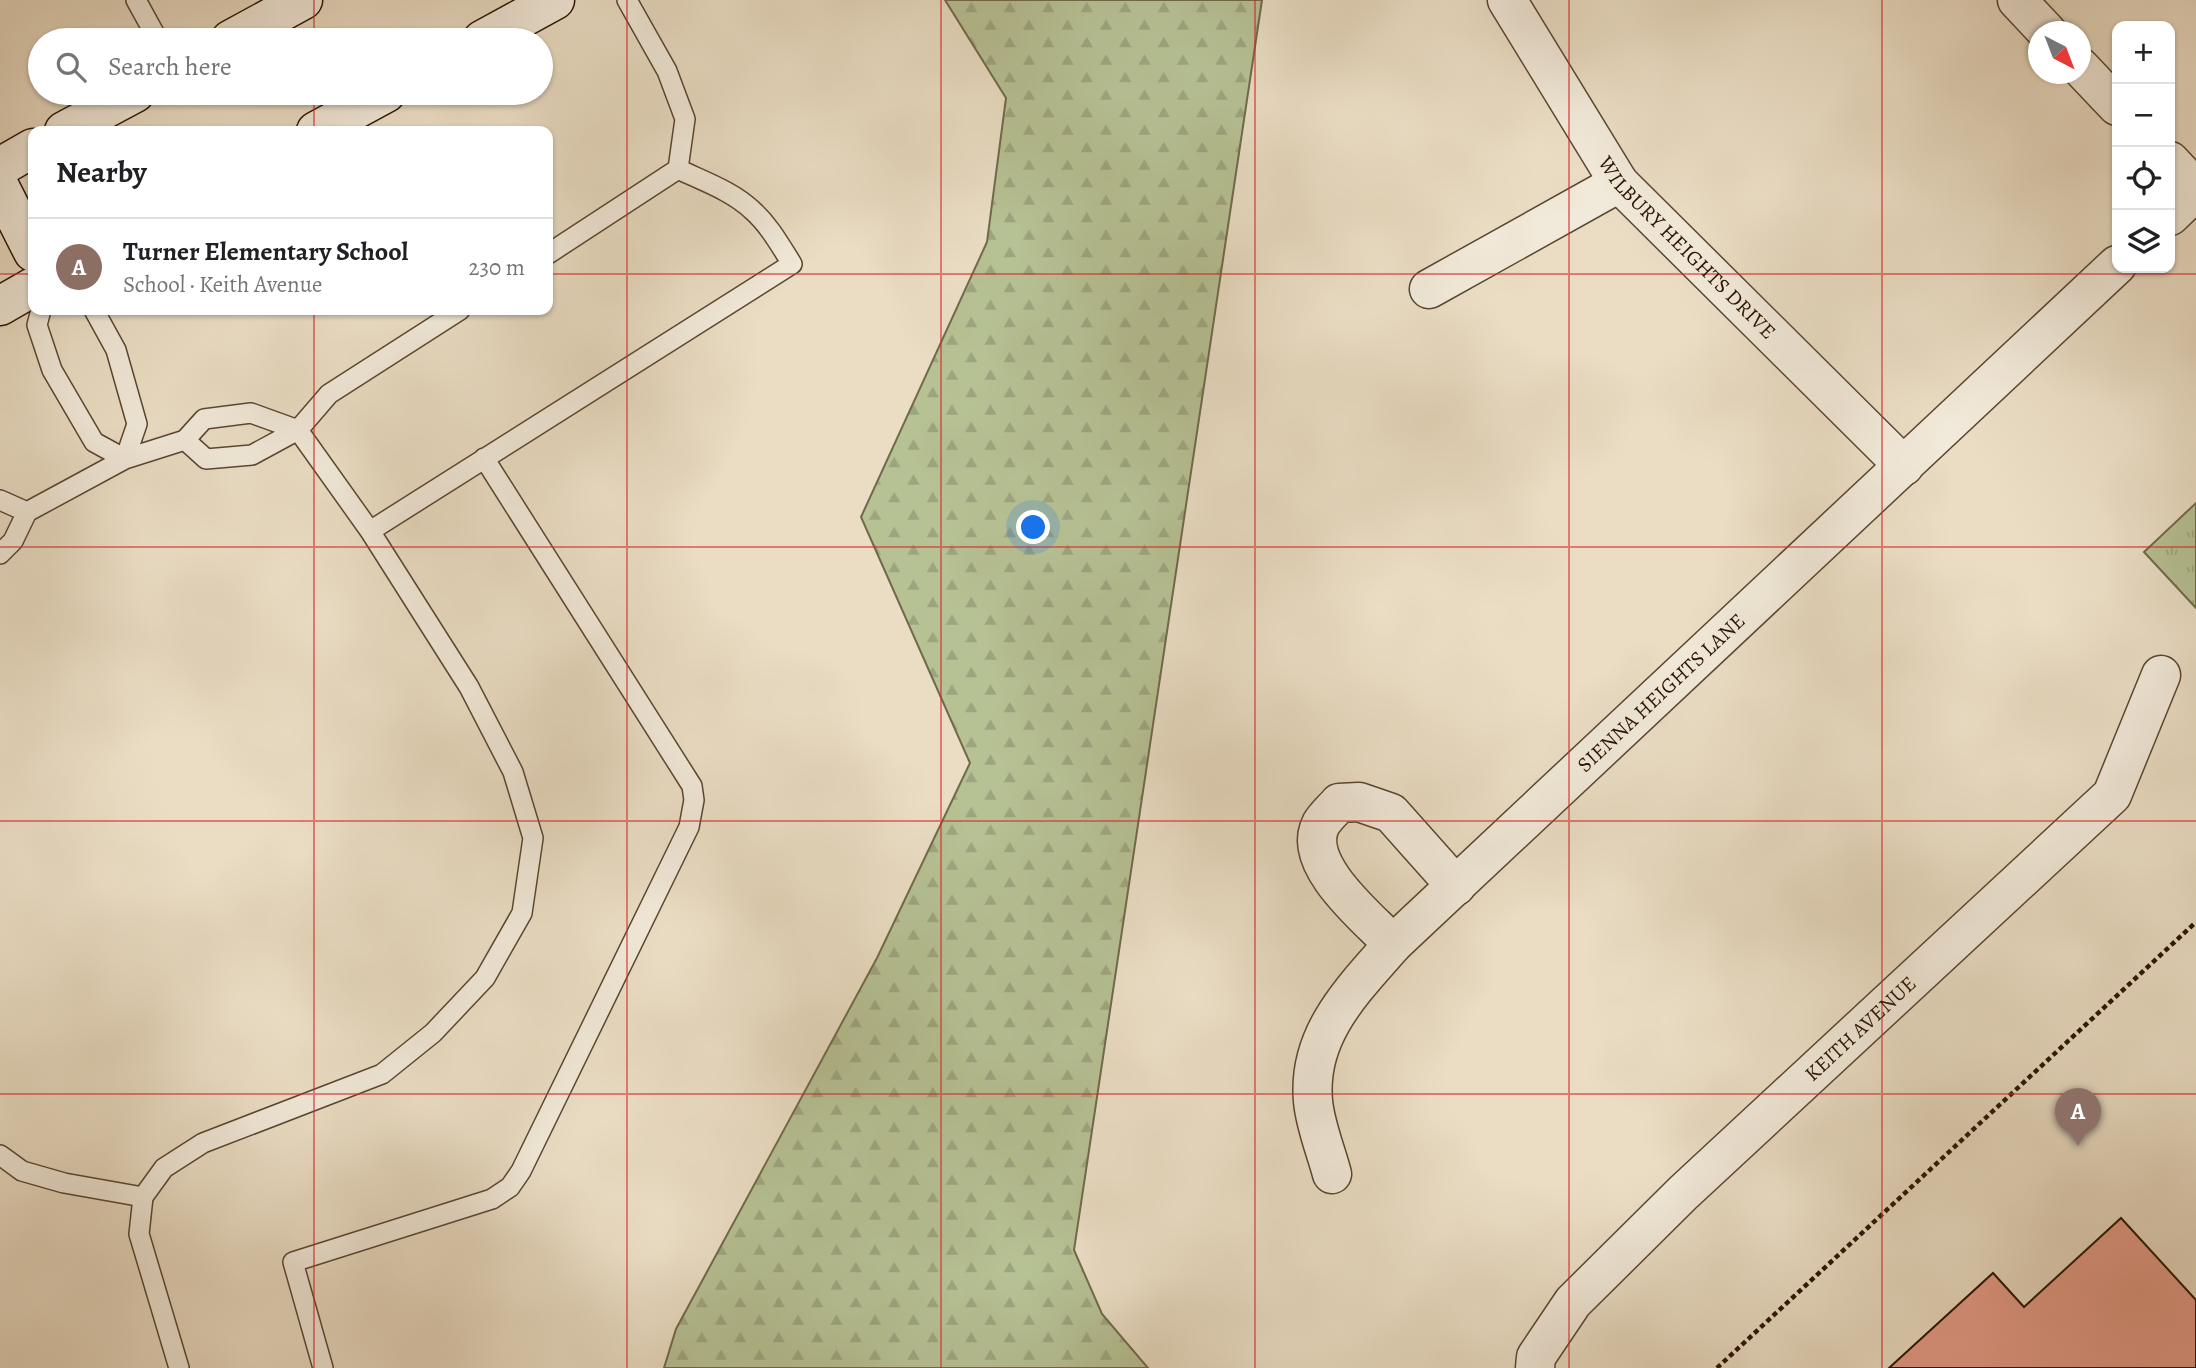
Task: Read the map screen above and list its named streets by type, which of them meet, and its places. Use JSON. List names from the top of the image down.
{
  "streets": {
    "street": ["WILBURY HEIGHTS DRIVE", "SIENNA HEIGHTS LANE", "KEITH AVENUE"]
  },
  "crossings": [
    ["WILBURY HEIGHTS DRIVE", "SIENNA HEIGHTS LANE"]
  ],
  "north": "bottom right",
  "page": {
    "map_buttons": ["+", "−"],
    "search": "Search here",
    "heading": "Nearby",
    "list": [
      {
        "mark": "A",
        "name": "Turner Elementary School",
        "note": "School · Keith Avenue",
        "value": "230 m"
      }
    ],
    "pins": "A"
  }
}
